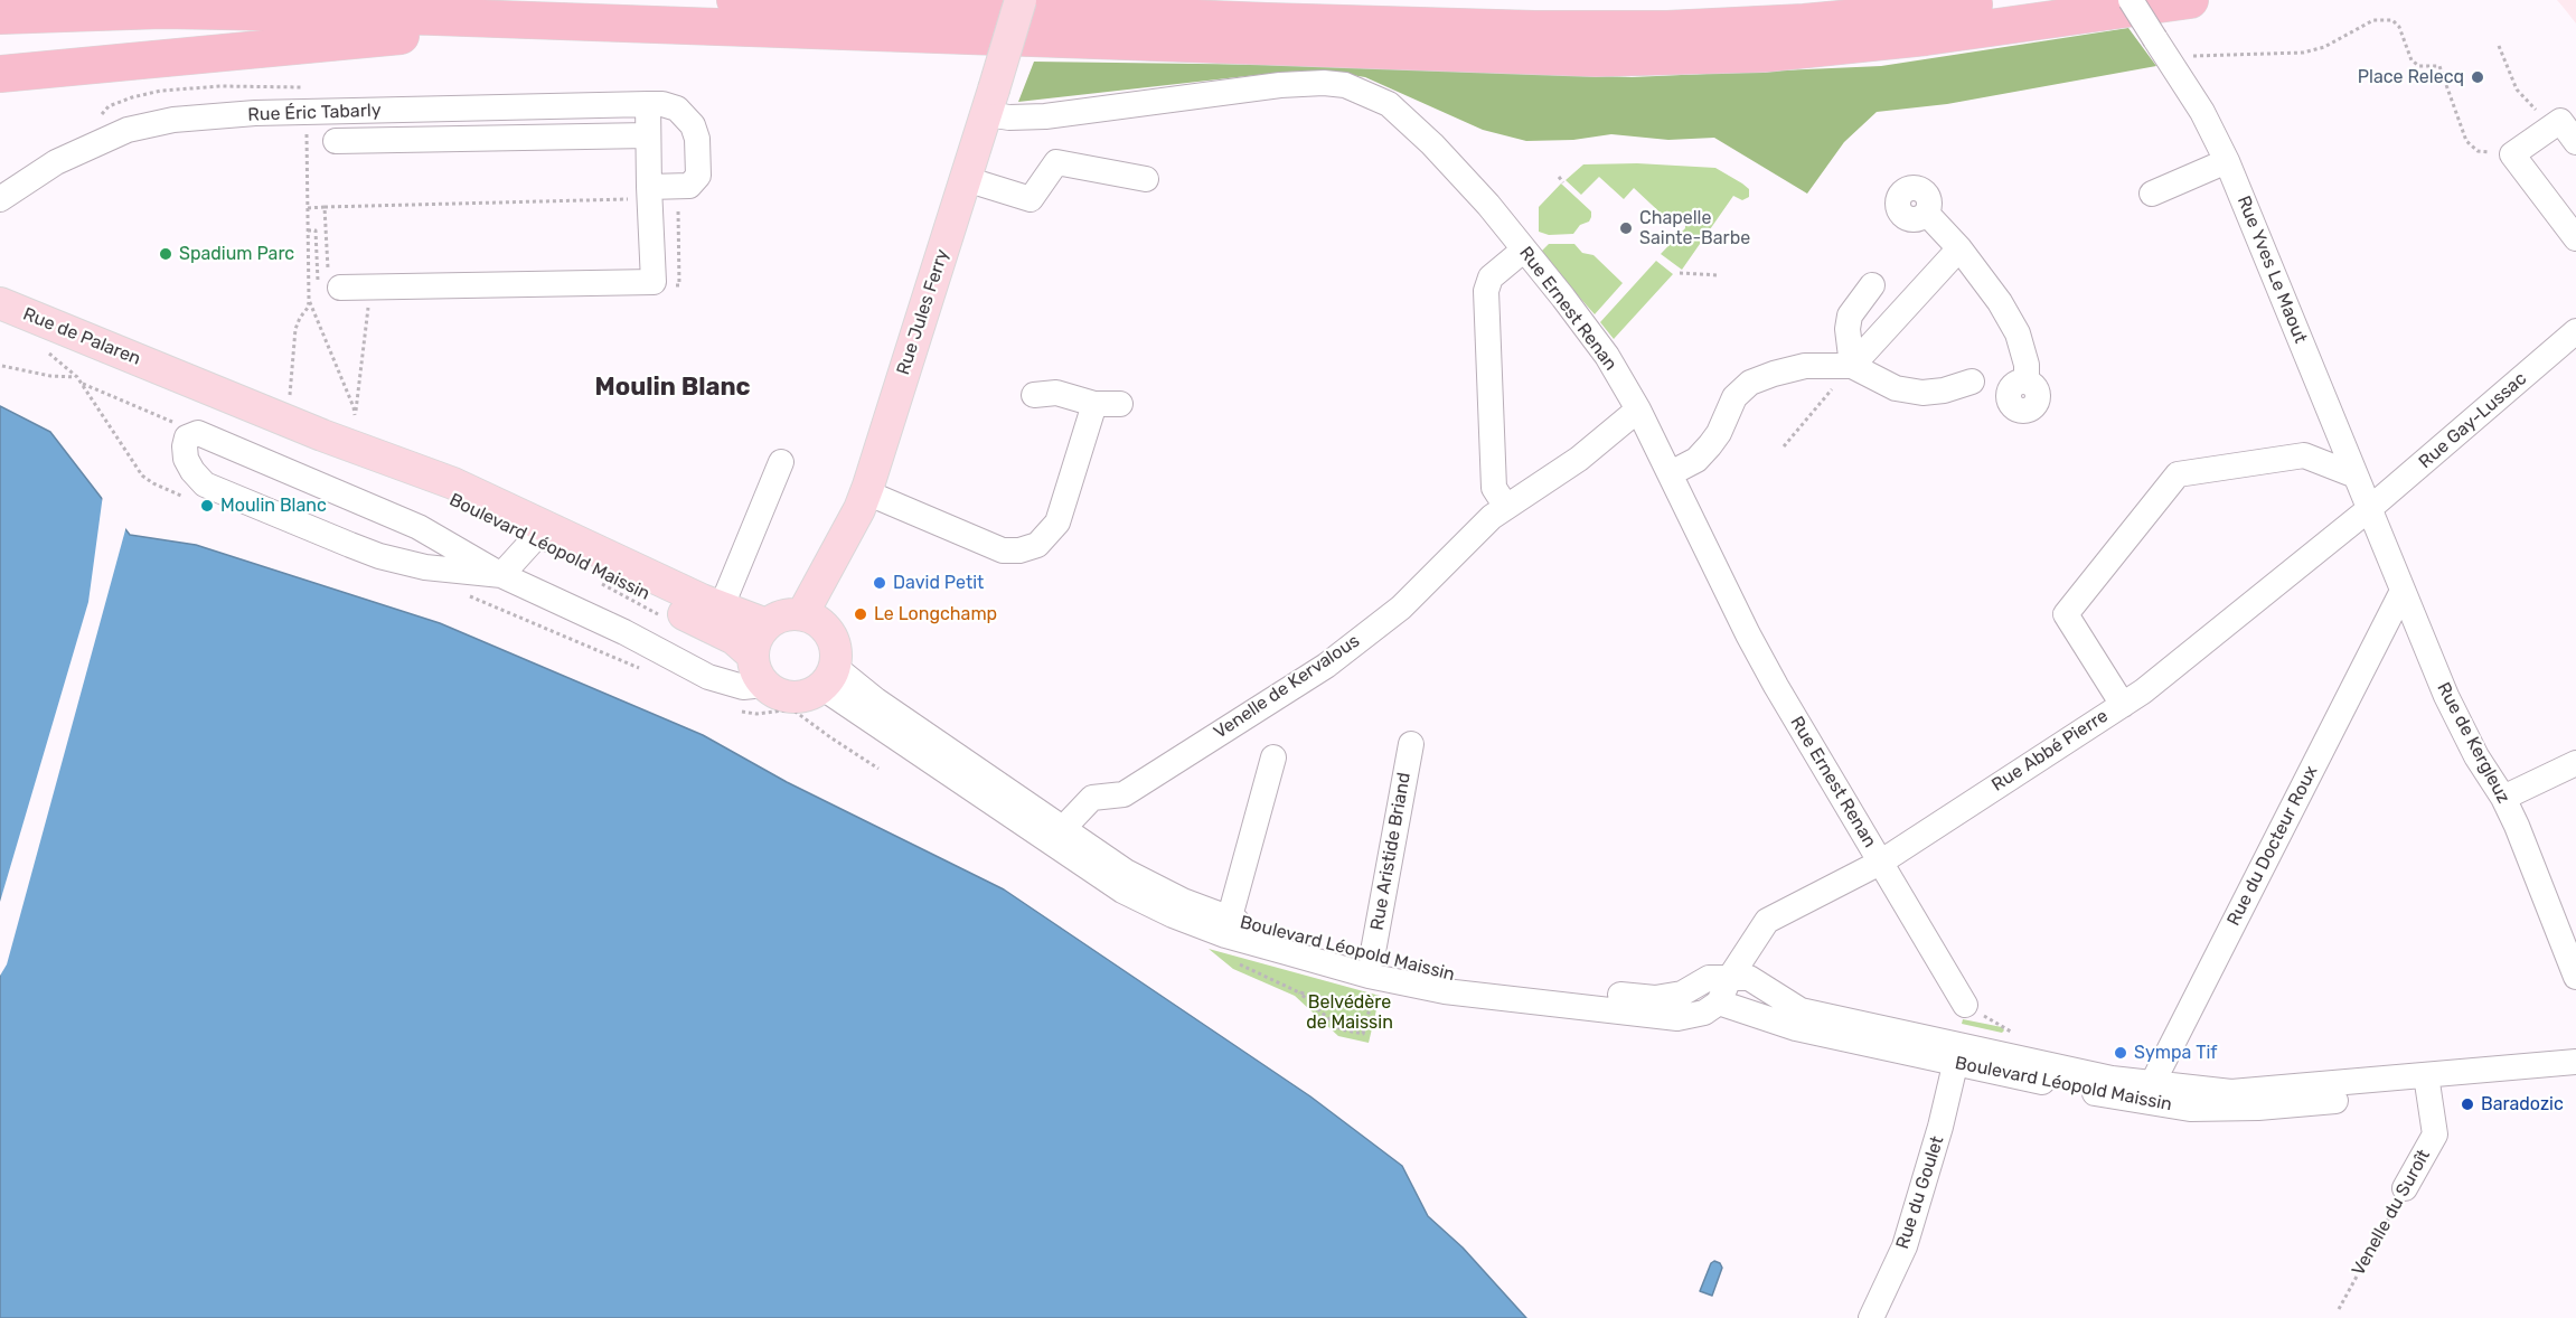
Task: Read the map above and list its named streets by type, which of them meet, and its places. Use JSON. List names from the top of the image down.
{
  "streets": {
    "main road": ["Rue Jules Ferry", "Rue de Palaren", "Boulevard Léopold Maissin"],
    "street": [
      "Rue Éric Tabarly",
      "Rue Yves Le Maout",
      "Rue Ernest Renan",
      "Rue Gay-Lussac",
      "Venelle de Kervalous",
      "Rue de Kergleuz",
      "Rue Abbé Pierre",
      "Rue du Docteur Roux",
      "Rue Aristide Briand",
      "Rue du Goulet",
      "Venelle du Suroît"
    ]
  },
  "crossings": [
    ["Rue Yves Le Maout", "Rue Gay-Lussac"],
    ["Rue Yves Le Maout", "Rue de Kergleuz"],
    ["Rue Yves Le Maout", "Rue Abbé Pierre"],
    ["Rue Ernest Renan", "Rue Jules Ferry"],
    ["Rue Ernest Renan", "Venelle de Kervalous"],
    ["Rue Ernest Renan", "Rue Abbé Pierre"],
    ["Rue Jules Ferry", "Boulevard Léopold Maissin"],
    ["Rue de Palaren", "Boulevard Léopold Maissin"],
    ["Rue Gay-Lussac", "Rue de Kergleuz"],
    ["Rue Gay-Lussac", "Rue Abbé Pierre"],
    ["Boulevard Léopold Maissin", "Venelle de Kervalous"],
    ["Boulevard Léopold Maissin", "Rue Abbé Pierre"],
    ["Boulevard Léopold Maissin", "Rue du Docteur Roux"],
    ["Boulevard Léopold Maissin", "Rue Aristide Briand"],
    ["Boulevard Léopold Maissin", "Rue du Goulet"],
    ["Boulevard Léopold Maissin", "Venelle du Suroît"],
    ["Rue de Kergleuz", "Rue Abbé Pierre"],
    ["Rue de Kergleuz", "Rue du Docteur Roux"]
  ],
  "districts": ["Moulin Blanc"],
  "parks": ["Belvédère de Maissin"],
  "places": [
    "Place Relecq",
    "Chapelle Sainte-Barbe",
    "Spadium Parc",
    "Moulin Blanc",
    "David Petit",
    "Le Longchamp",
    "Sympa Tif",
    "Baradozic"
  ]
}
